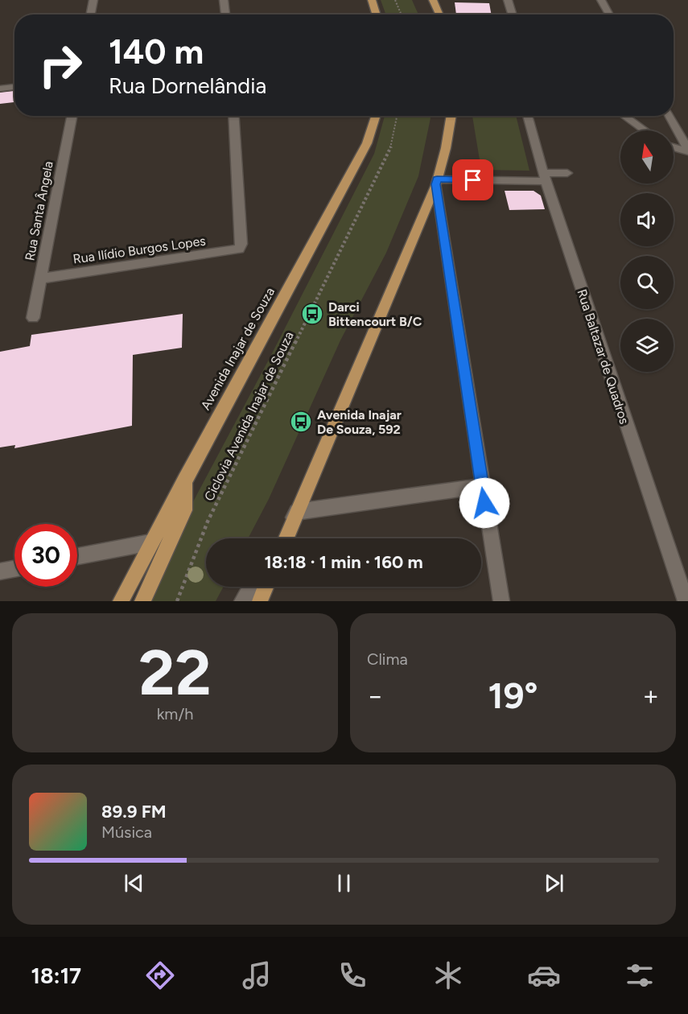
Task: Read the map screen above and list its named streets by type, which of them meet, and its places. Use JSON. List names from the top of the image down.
{
  "streets": {
    "main road": ["Avenida Inajar de Souza"],
    "street": ["Rua Santa Ângela", "Rua Ilídio Burgos Lopes", "Rua Baltazar de Quadros"],
    "path": ["Ciclovia Avenida Inajar de Souza"]
  },
  "crossings": [
    ["Rua Santa Ângela", "Rua Ilídio Burgos Lopes"]
  ],
  "places": {
    "bus stop": ["Darci Bittencourt B/C", "Avenida Inajar De Souza, 592"]
  },
  "north": "top",
  "page": {
    "turn": ["140 m", "Rua Dornelândia"],
    "limit": "30",
    "trip": "18:18 · 1 min · 160 m",
    "tile": [
      ["22", "km/h"],
      "Clima"
    ],
    "heat": ["−", "19°", "+"],
    "song": ["89.9 FM", "Música"],
    "tabs": "18:17"
  }
}
